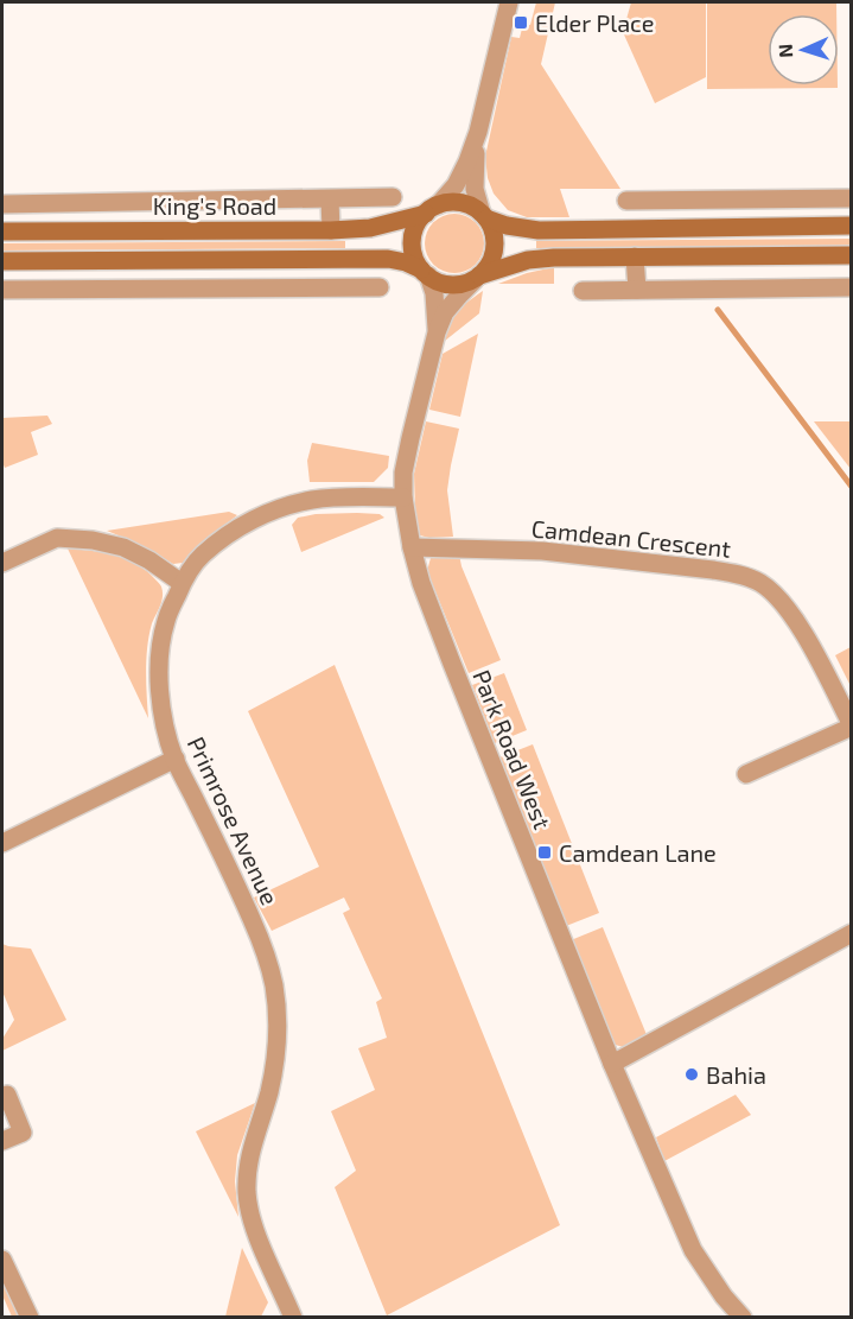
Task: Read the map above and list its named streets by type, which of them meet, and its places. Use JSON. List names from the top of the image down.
{
  "streets": {
    "main road": ["King's Road"],
    "street": ["Camdean Crescent", "Park Road West", "Primrose Avenue"]
  },
  "crossings": [
    ["King's Road", "Park Road West"],
    ["Camdean Crescent", "Park Road West"],
    ["Park Road West", "Primrose Avenue"]
  ],
  "places": {
    "transit": ["Elder Place", "Camdean Lane"],
    "other": ["Bahia"]
  },
  "north": "left"
}
